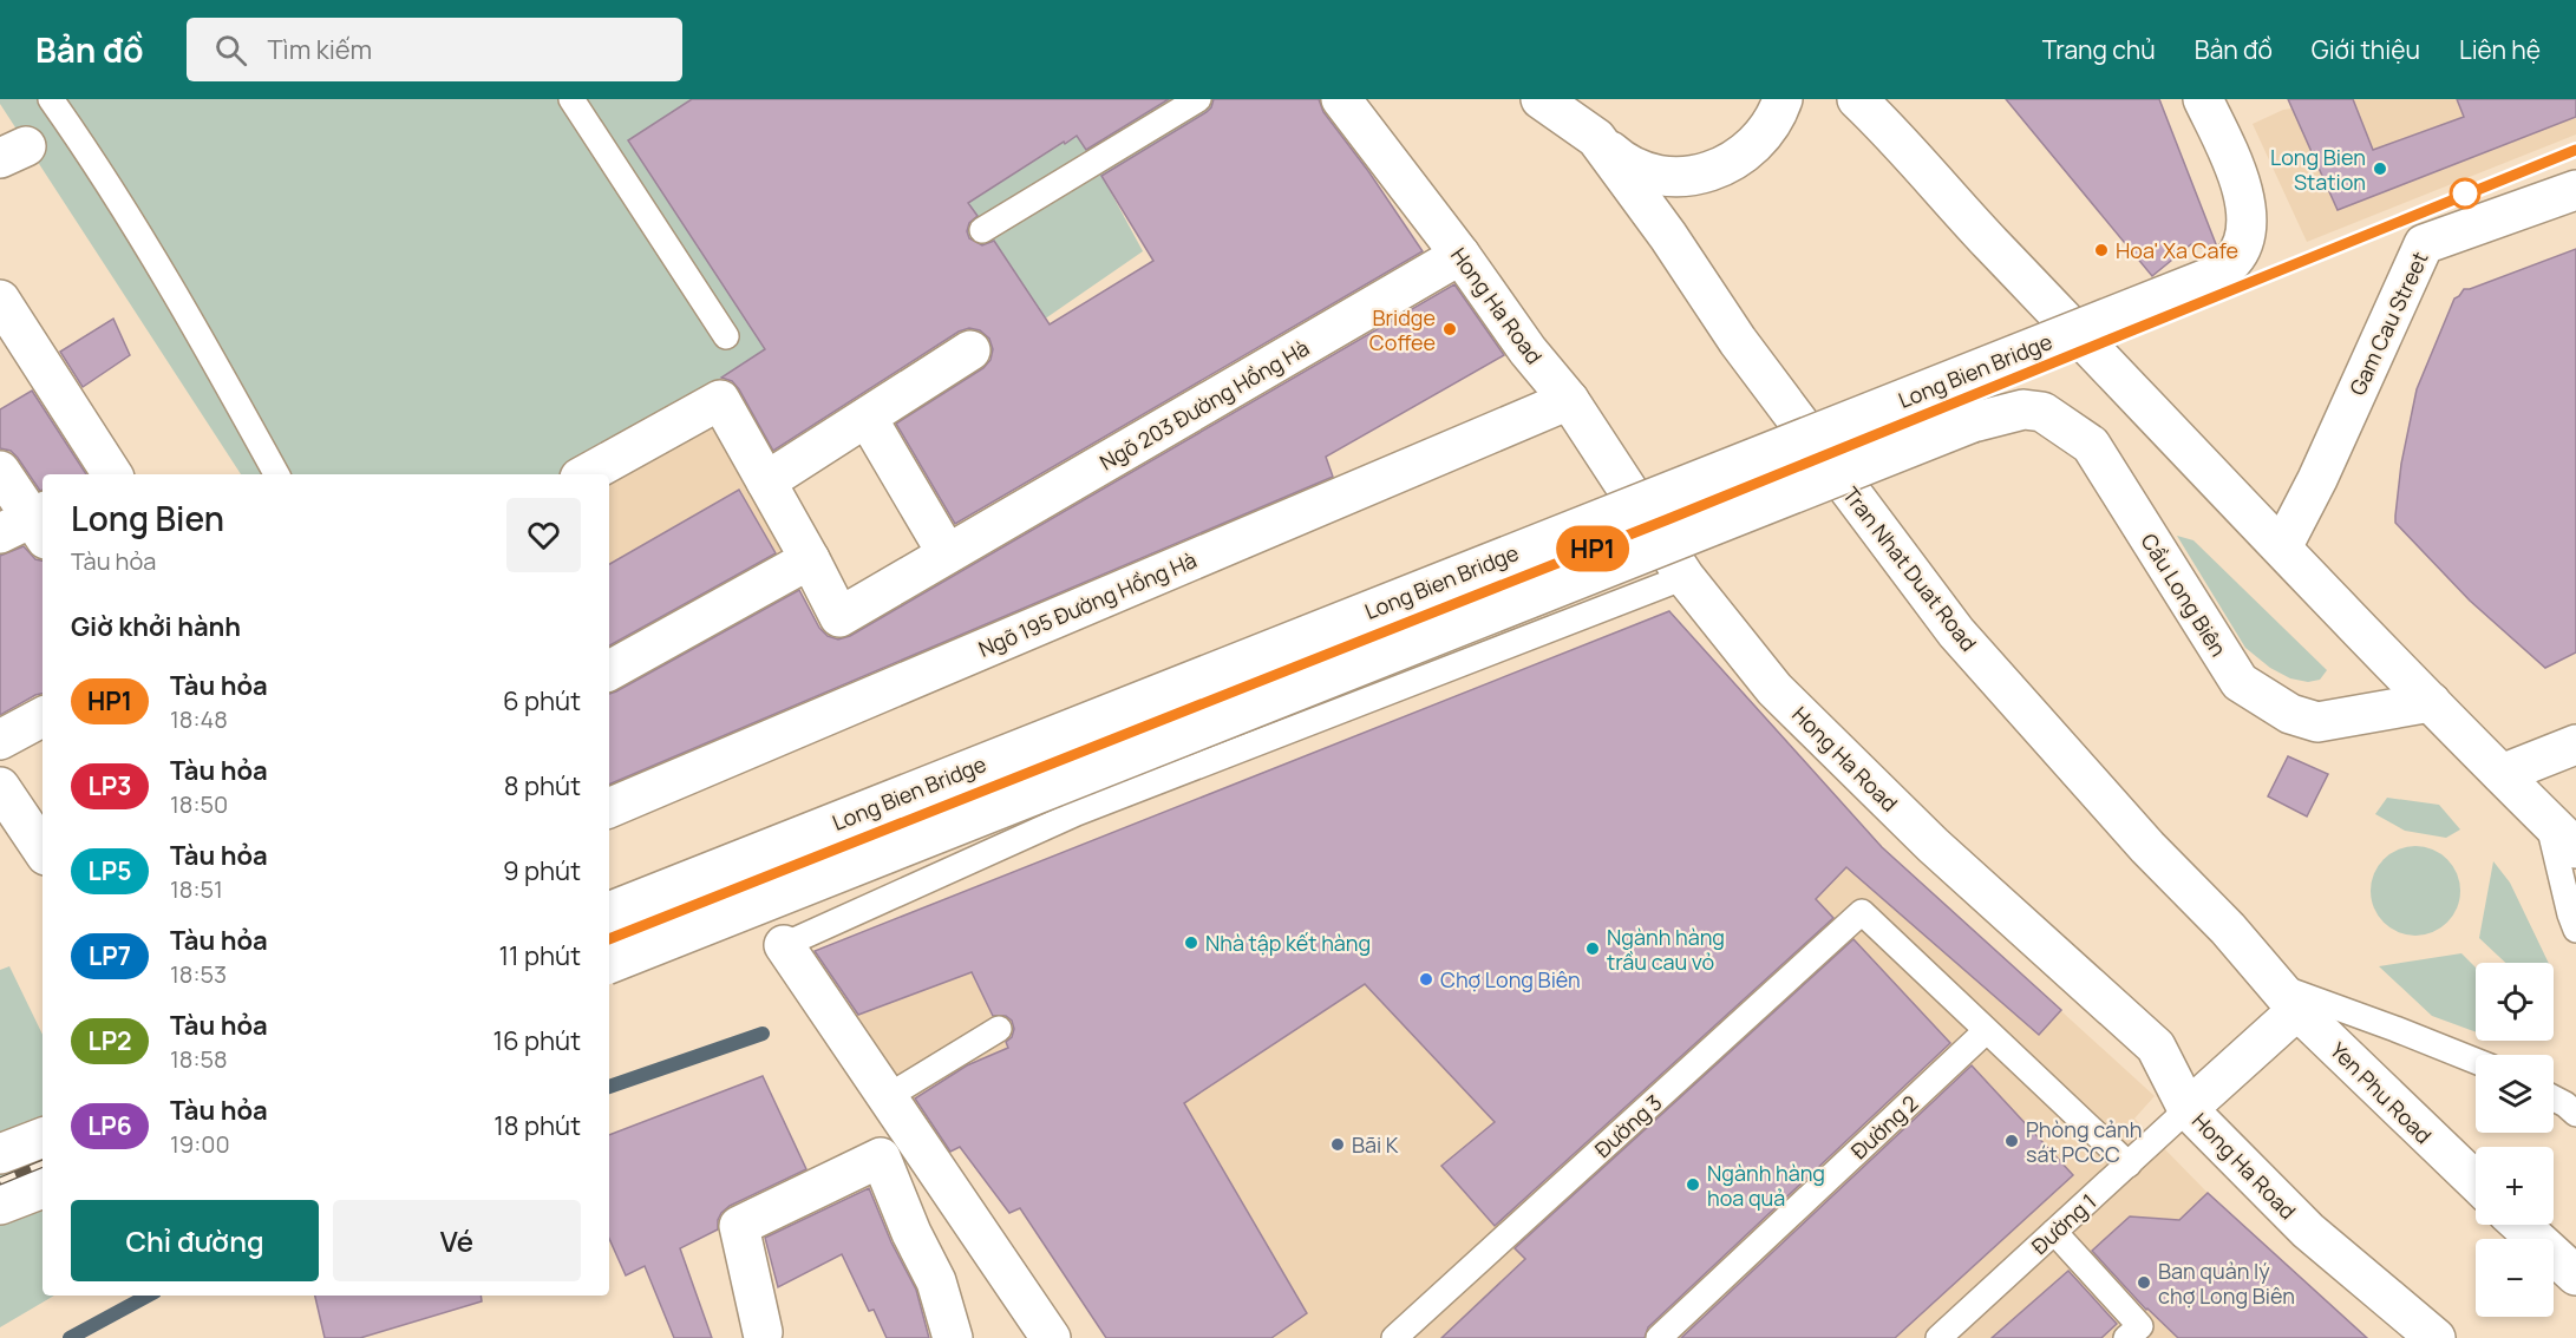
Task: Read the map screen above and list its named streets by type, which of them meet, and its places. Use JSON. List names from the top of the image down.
{
  "streets": {
    "street": [
      "Hong Ha Road",
      "Gam Cau Street",
      "Long Bien Bridge",
      "Ngõ 203 Đường Hồng Hà",
      "Tran Nhat Duat Road",
      "Cầu Long Biên",
      "Ngõ 195 Đường Hồng Hà",
      "Yen Phu Road"
    ],
    "lane": ["Đường 3", "Đường 2", "Đường 1"]
  },
  "crossings": [
    ["Hong Ha Road", "Ngõ 203 Đường Hồng Hà"],
    ["Hong Ha Road", "Ngõ 195 Đường Hồng Hà"],
    ["Hong Ha Road", "Đường 1"],
    ["Tran Nhat Duat Road", "Yen Phu Road"],
    ["Đường 3", "Đường 2"]
  ],
  "places": [
    "Long Bien Station",
    "Hoa' Xa Cafe",
    "Bridge Coffee",
    "Nhà tập kết hàng",
    "Ngành hàng trầu cau vỏ",
    "Chợ Long Biên",
    "Phòng cảnh sát PCCC",
    "Bãi K",
    "Ngành hàng hoa quả",
    "Ban quản lý chợ Long Biên"
  ],
  "page": {
    "header": "Bản đồ",
    "search": "Tìm kiếm",
    "nav": [
      "Trang chủ",
      "Bản đồ",
      "Giới thiệu",
      "Liên hệ"
    ],
    "on_map": "HP1",
    "heading": [
      ["Long Bien", "Tàu hỏa"],
      "Giờ khởi hành"
    ],
    "list": [
      {
        "mark": "HP1",
        "name": "Tàu hỏa",
        "note": "18:48",
        "value": "6 phút"
      },
      {
        "mark": "LP3",
        "name": "Tàu hỏa",
        "note": "18:50",
        "value": "8 phút"
      },
      {
        "mark": "LP5",
        "name": "Tàu hỏa",
        "note": "18:51",
        "value": "9 phút"
      },
      {
        "mark": "LP7",
        "name": "Tàu hỏa",
        "note": "18:53",
        "value": "11 phút"
      },
      {
        "mark": "LP2",
        "name": "Tàu hỏa",
        "note": "18:58",
        "value": "16 phút"
      },
      {
        "mark": "LP6",
        "name": "Tàu hỏa",
        "note": "19:00",
        "value": "18 phút"
      }
    ],
    "map_buttons": ["+", "−"],
    "buttons": ["Chỉ đường", "Vé"]
  }
}
